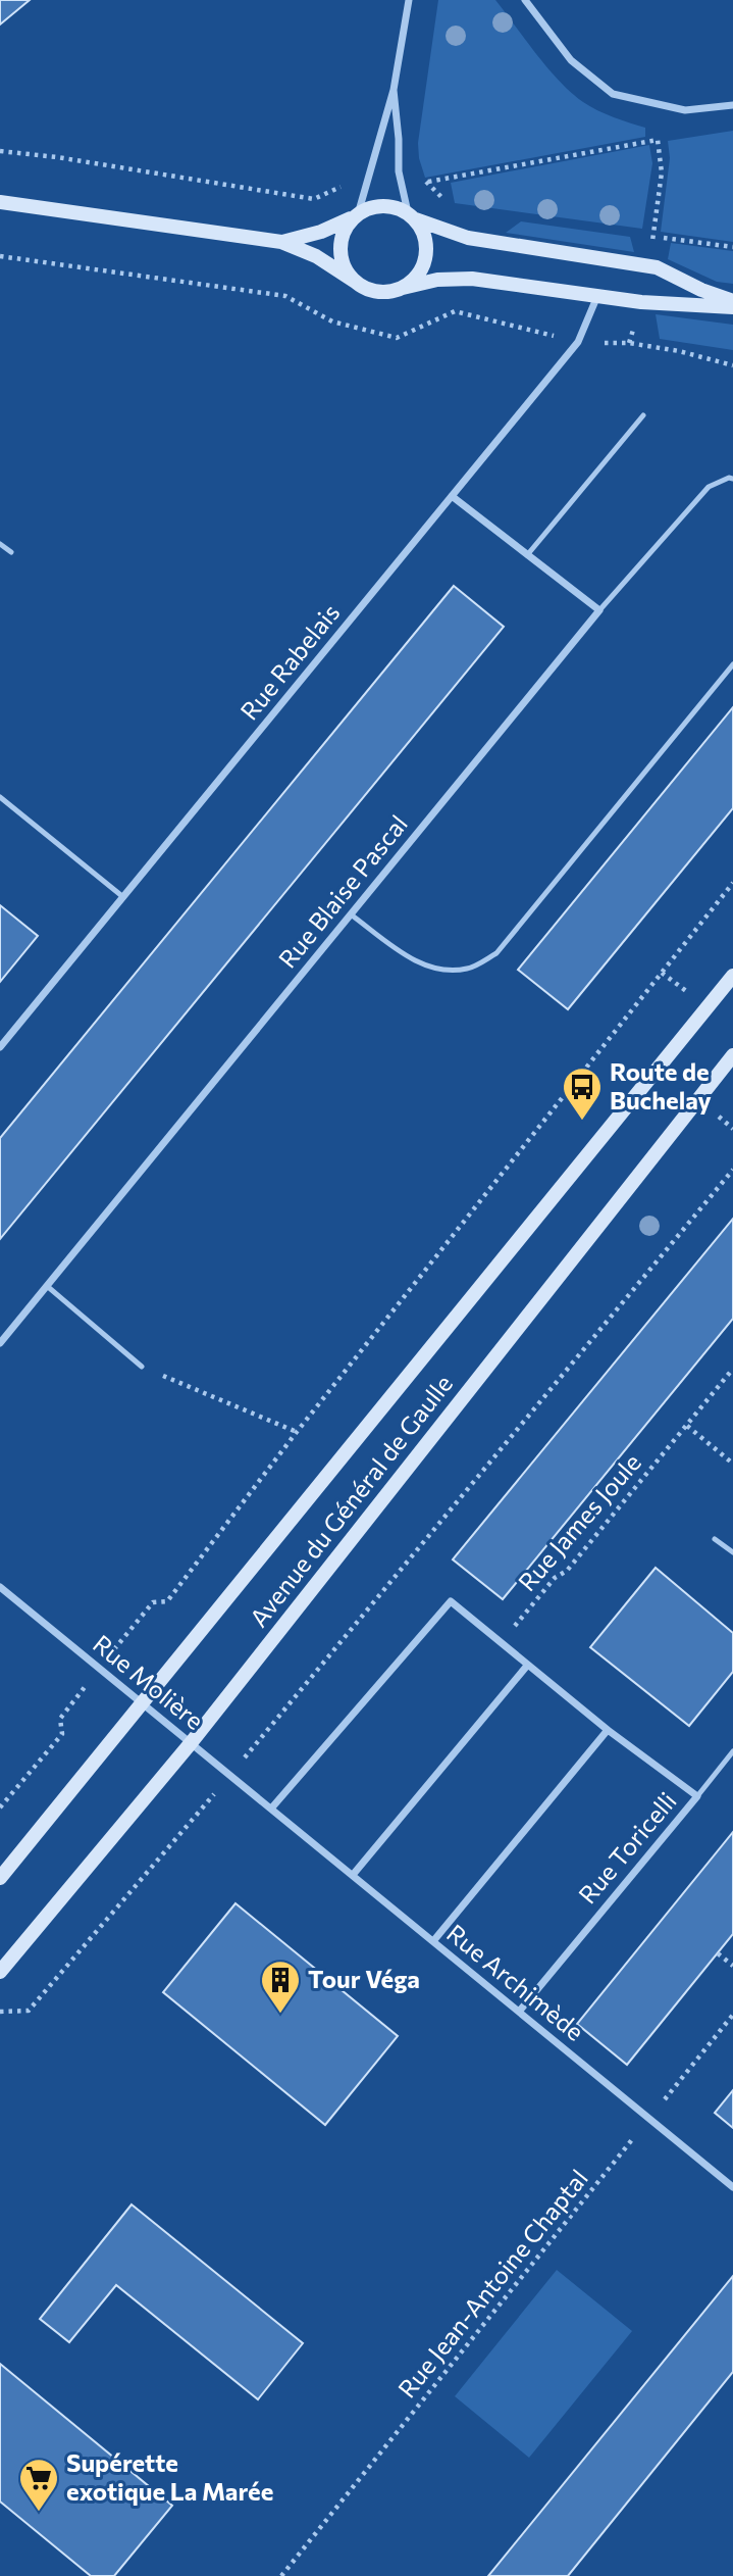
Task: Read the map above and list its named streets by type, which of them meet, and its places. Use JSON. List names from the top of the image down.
{
  "streets": {
    "main road": ["Avenue du Général de Gaulle"],
    "street": [
      "Rue Rabelais",
      "Rue Blaise Pascal",
      "Rue Molière",
      "Rue Toricelli",
      "Rue Archimède"
    ],
    "path": ["Rue James Joule", "Rue Jean-Antoine Chaptal"]
  },
  "crossings": [
    ["Avenue du Général de Gaulle", "Rue Molière"],
    ["Rue James Joule", "Rue Toricelli"],
    ["Rue Molière", "Rue Toricelli"],
    ["Rue Molière", "Rue Archimède"],
    ["Rue Toricelli", "Rue Archimède"],
    ["Rue Archimède", "Rue Jean-Antoine Chaptal"]
  ],
  "places": {
    "bus stop": ["Route de Buchelay"],
    "building": ["Tour Véga"],
    "supermarket": ["Supérette exotique La Marée"]
  }
}
